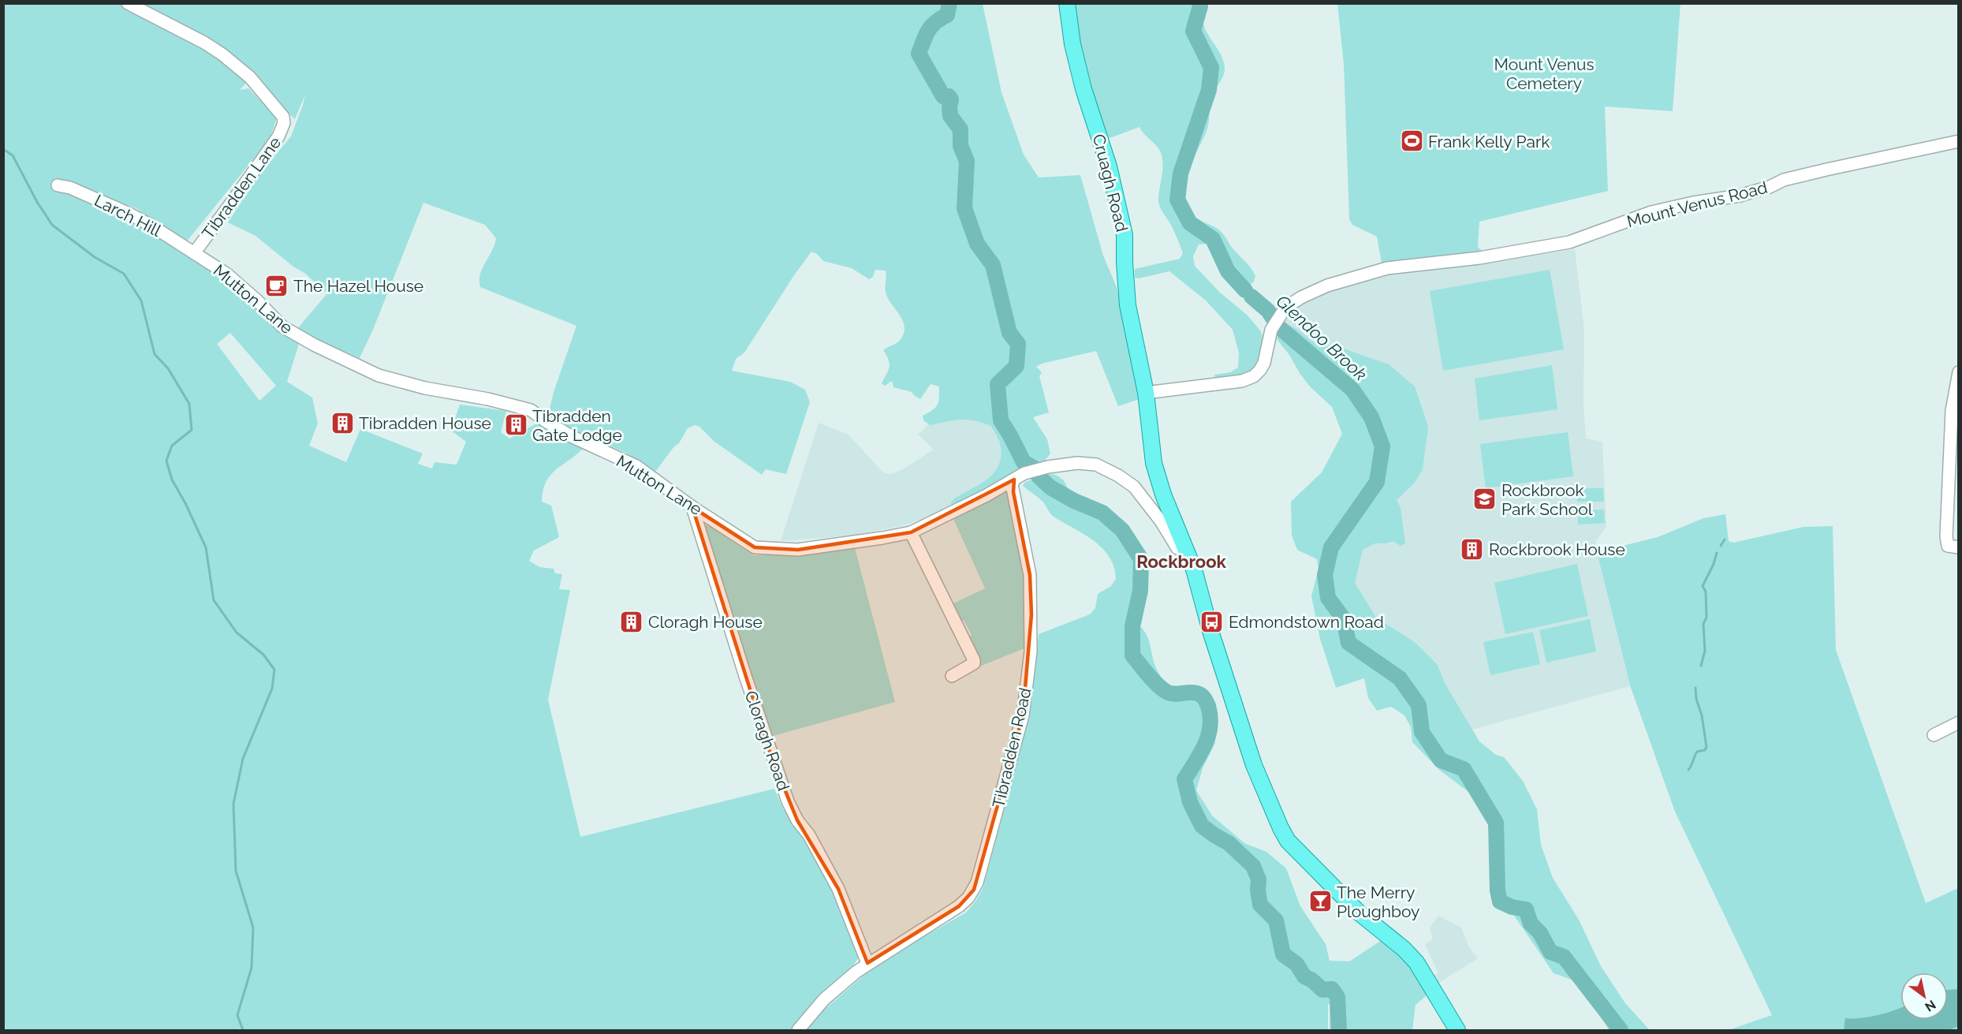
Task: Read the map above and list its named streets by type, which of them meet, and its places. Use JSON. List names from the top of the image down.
{
  "streets": {
    "main road": ["Cruagh Road"],
    "street": [
      "Tibradden Lane",
      "Mount Venus Road",
      "Larch Hill",
      "Mutton Lane",
      "Cloragh Road",
      "Tibradden Road"
    ]
  },
  "crossings": [
    ["Cruagh Road", "Mount Venus Road"],
    ["Tibradden Lane", "Larch Hill"],
    ["Tibradden Lane", "Mutton Lane"],
    ["Larch Hill", "Mutton Lane"],
    ["Mutton Lane", "Cloragh Road"],
    ["Mutton Lane", "Tibradden Road"],
    ["Cloragh Road", "Tibradden Road"]
  ],
  "districts": ["Rockbrook"],
  "water": ["Glendoo Brook"],
  "parks": ["Mount Venus Cemetery"],
  "places": {
    "sports": ["Frank Kelly Park"],
    "cafe": ["The Hazel House"],
    "building": [
      "Tibradden House",
      "Tibradden Gate Lodge",
      "Rockbrook House",
      "Cloragh House"
    ],
    "school or university": ["Rockbrook Park School"],
    "bus stop": ["Edmondstown Road"],
    "bar": ["The Merry Ploughboy"]
  },
  "north": "bottom right"
}
